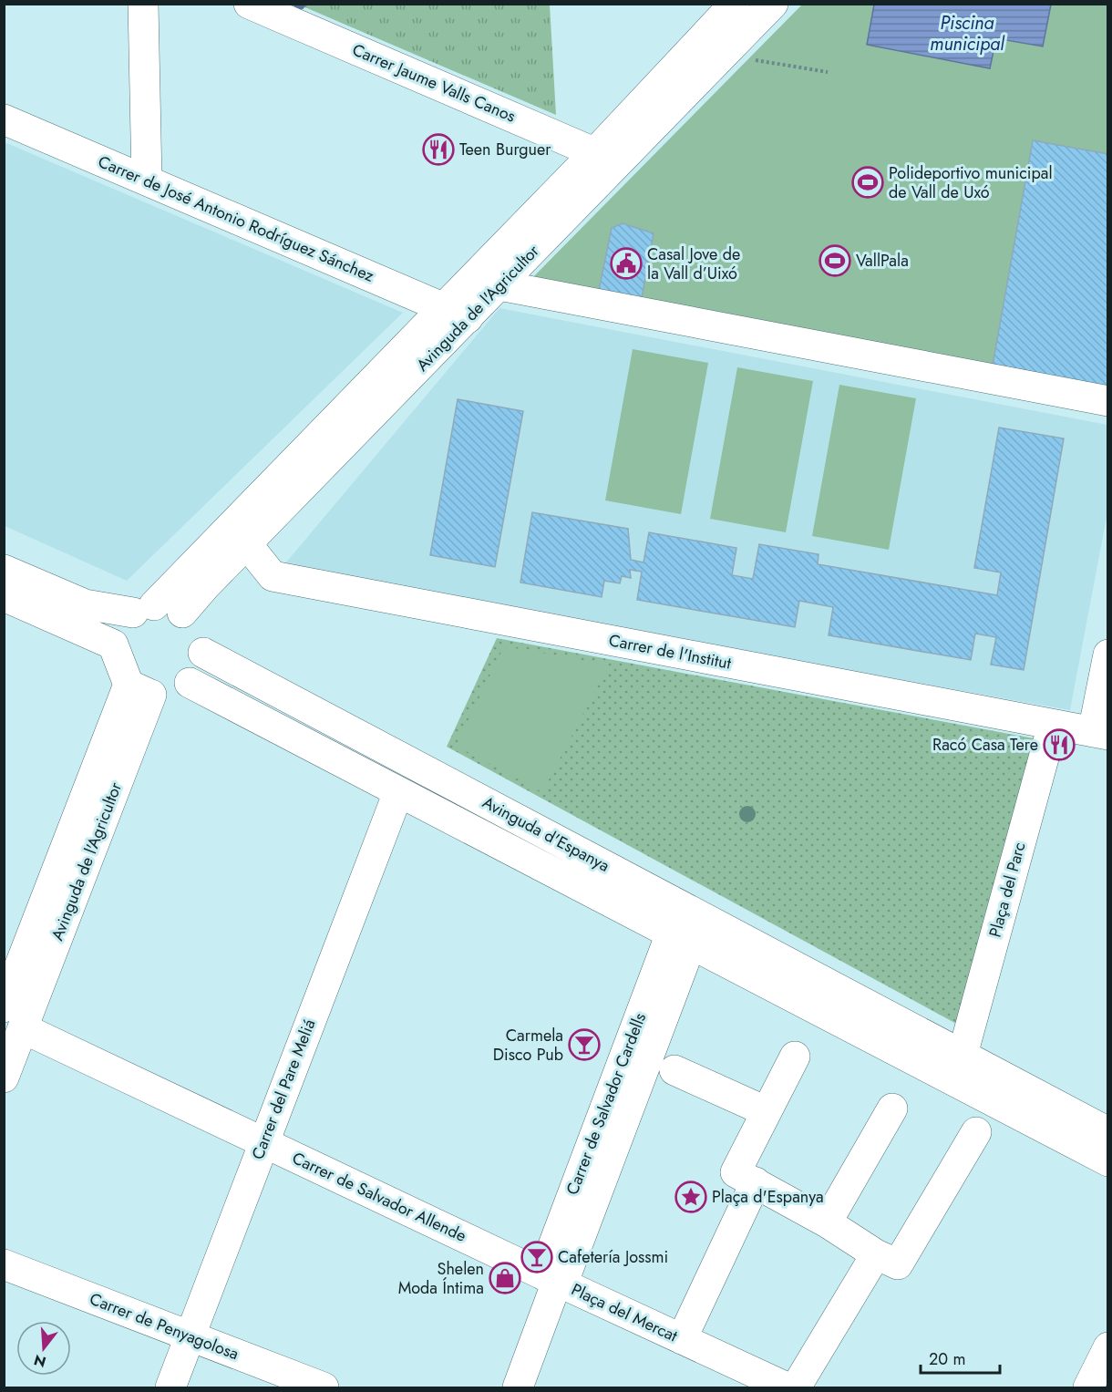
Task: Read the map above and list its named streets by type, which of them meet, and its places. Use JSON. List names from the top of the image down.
{
  "streets": {
    "street": [
      "Carrer Jaume Valls Canos",
      "Carrer de José Antonio Rodríguez Sánchez",
      "Avinguda de l'Agricultor",
      "Carrer de l'Institut",
      "Avinguda d'Espanya",
      "Plaça del Parc",
      "Carrer del Pare Meliá",
      "Carrer de Salvador Cardells",
      "Carrer de Salvador Allende",
      "Plaça del Mercat",
      "Carrer de Penyagolosa"
    ]
  },
  "crossings": [
    ["Carrer Jaume Valls Canos", "Avinguda de l'Agricultor"],
    ["Carrer de José Antonio Rodríguez Sánchez", "Avinguda de l'Agricultor"],
    ["Avinguda de l'Agricultor", "Carrer de l'Institut"],
    ["Avinguda de l'Agricultor", "Carrer de Salvador Allende"],
    ["Carrer de l'Institut", "Plaça del Parc"],
    ["Avinguda d'Espanya", "Plaça del Parc"],
    ["Avinguda d'Espanya", "Carrer del Pare Meliá"],
    ["Avinguda d'Espanya", "Carrer de Salvador Cardells"],
    ["Carrer del Pare Meliá", "Carrer de Salvador Allende"],
    ["Carrer del Pare Meliá", "Carrer de Penyagolosa"],
    ["Carrer de Salvador Cardells", "Carrer de Salvador Allende"],
    ["Carrer de Salvador Cardells", "Plaça del Mercat"],
    ["Carrer de Salvador Allende", "Plaça del Mercat"]
  ],
  "water": ["Piscina municipal"],
  "places": {
    "restaurant": ["Teen Burguer", "Racó Casa Tere"],
    "sports": ["Polideportivo municipal de Vall de Uxó", "VallPala"],
    "public building": ["Casal Jove de la Vall d’Uixó"],
    "bar": ["Carmela Disco Pub", "Cafetería Jossmi"],
    "place": ["Plaça d'Espanya"],
    "shop": ["Shelen Moda Íntima"]
  },
  "scale_bar": "20 m",
  "north": "bottom"
}
